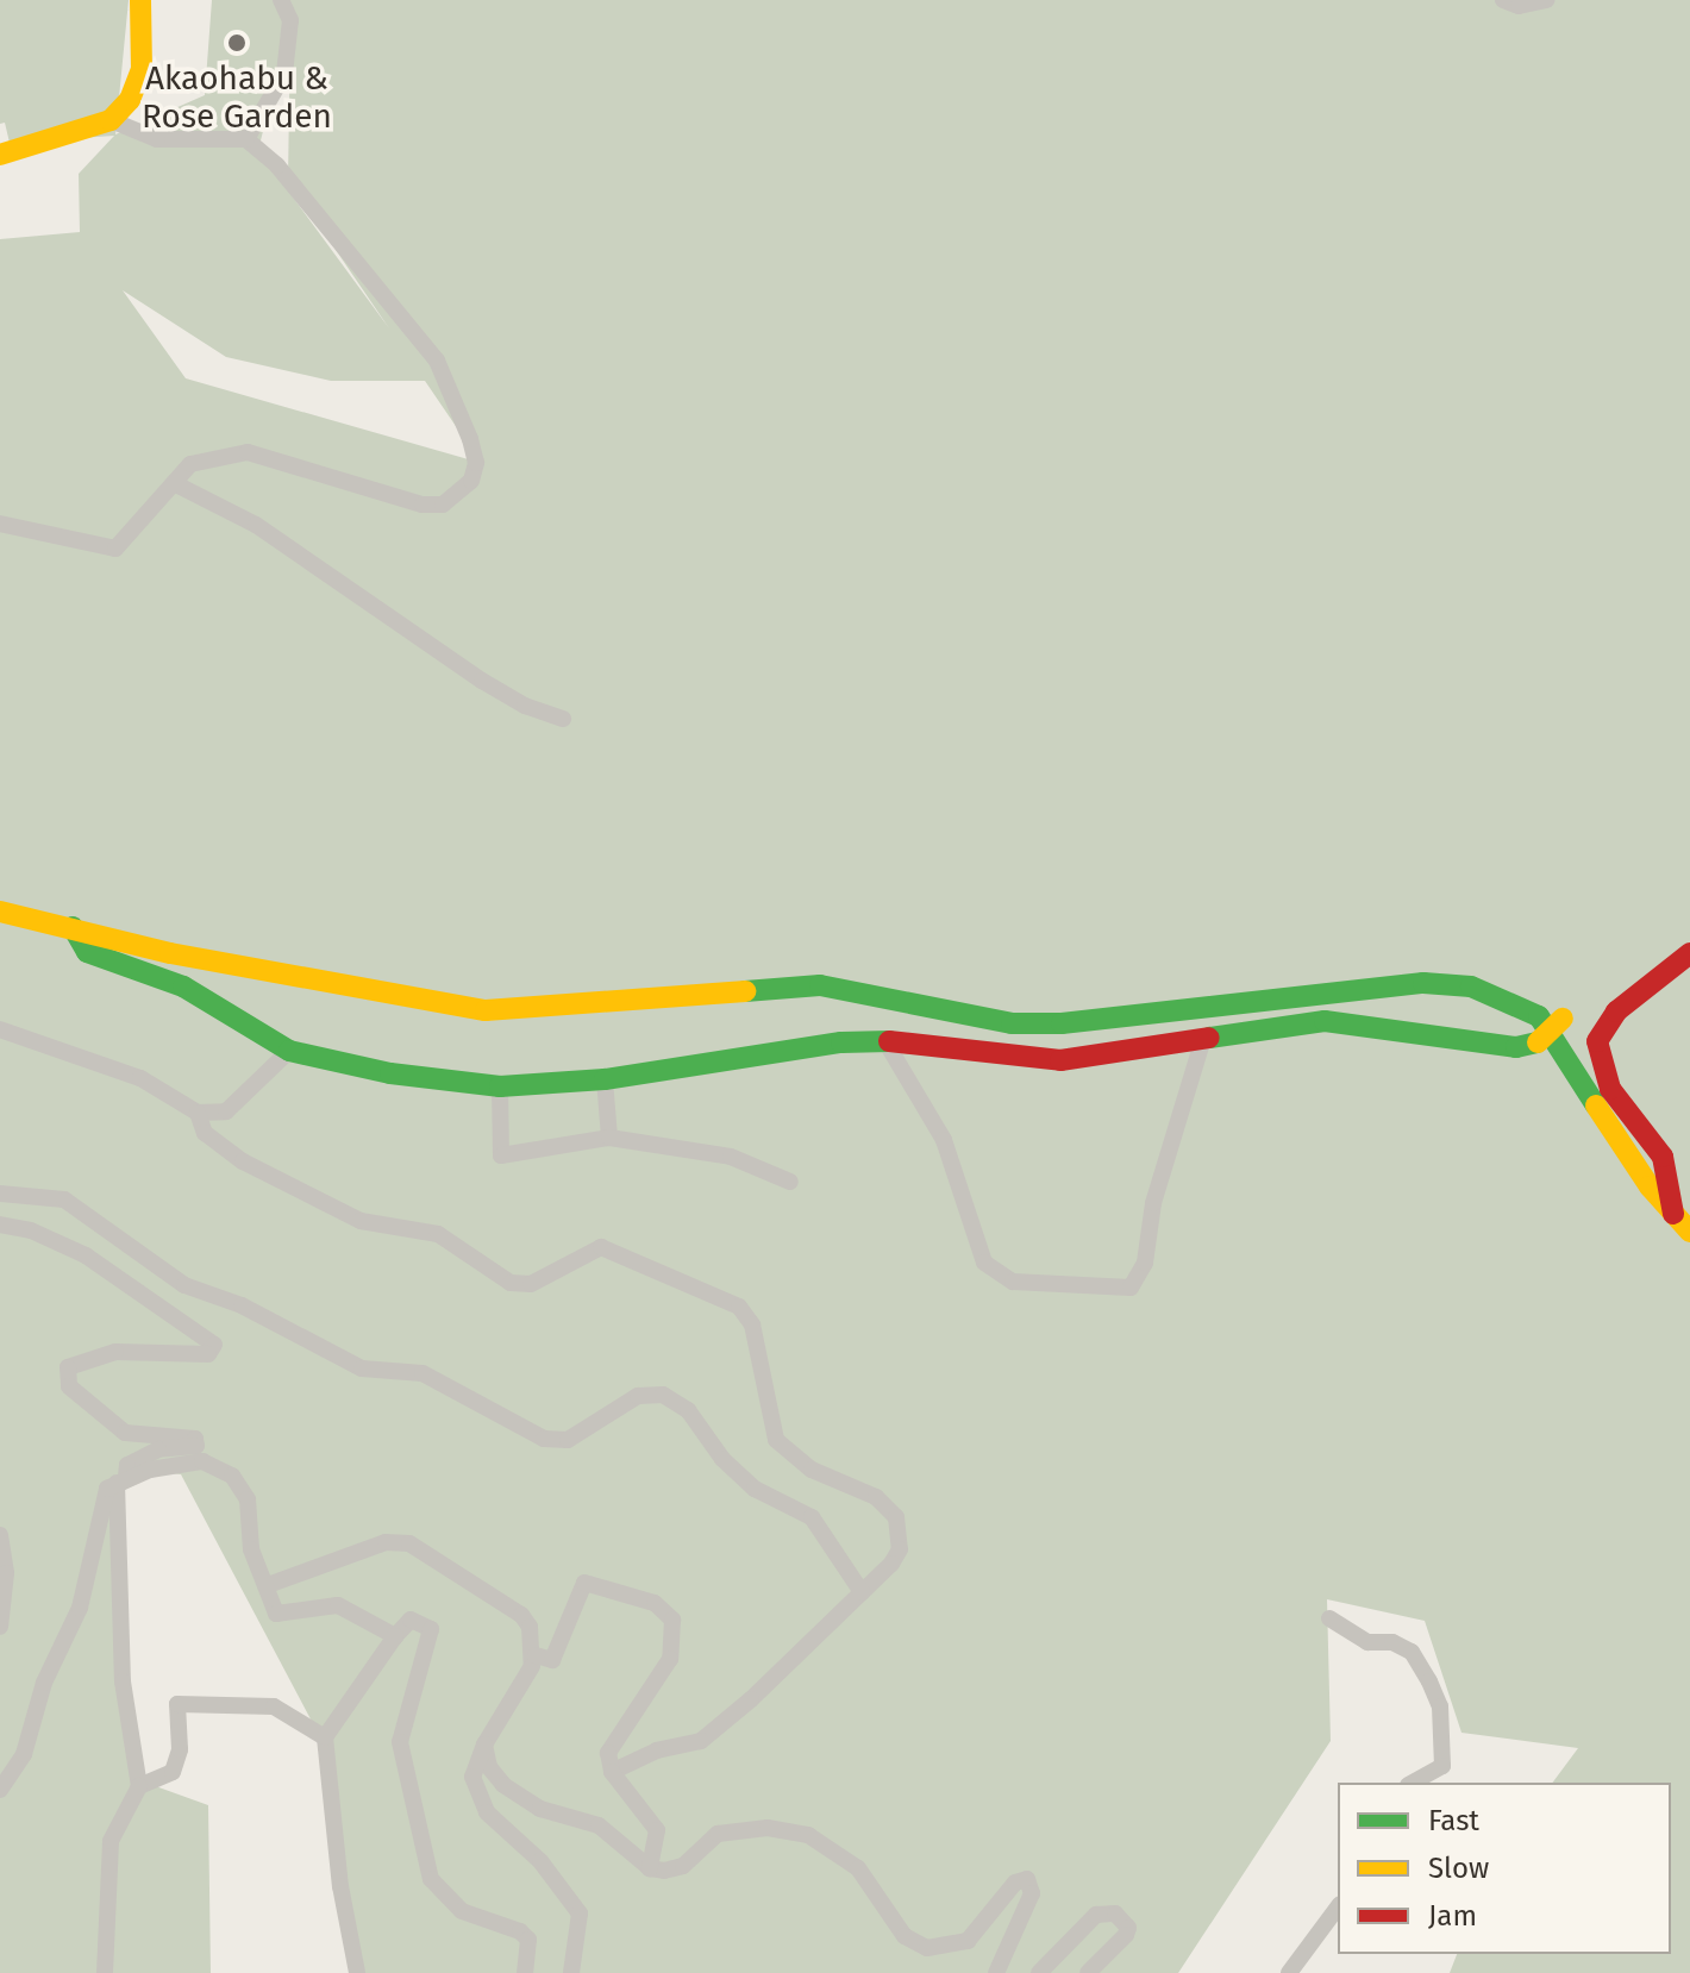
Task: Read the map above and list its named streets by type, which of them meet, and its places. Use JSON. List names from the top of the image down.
{
  "places": ["Akaohabu & Rose Garden"],
  "legend": ["Fast", "Slow", "Jam"]
}
